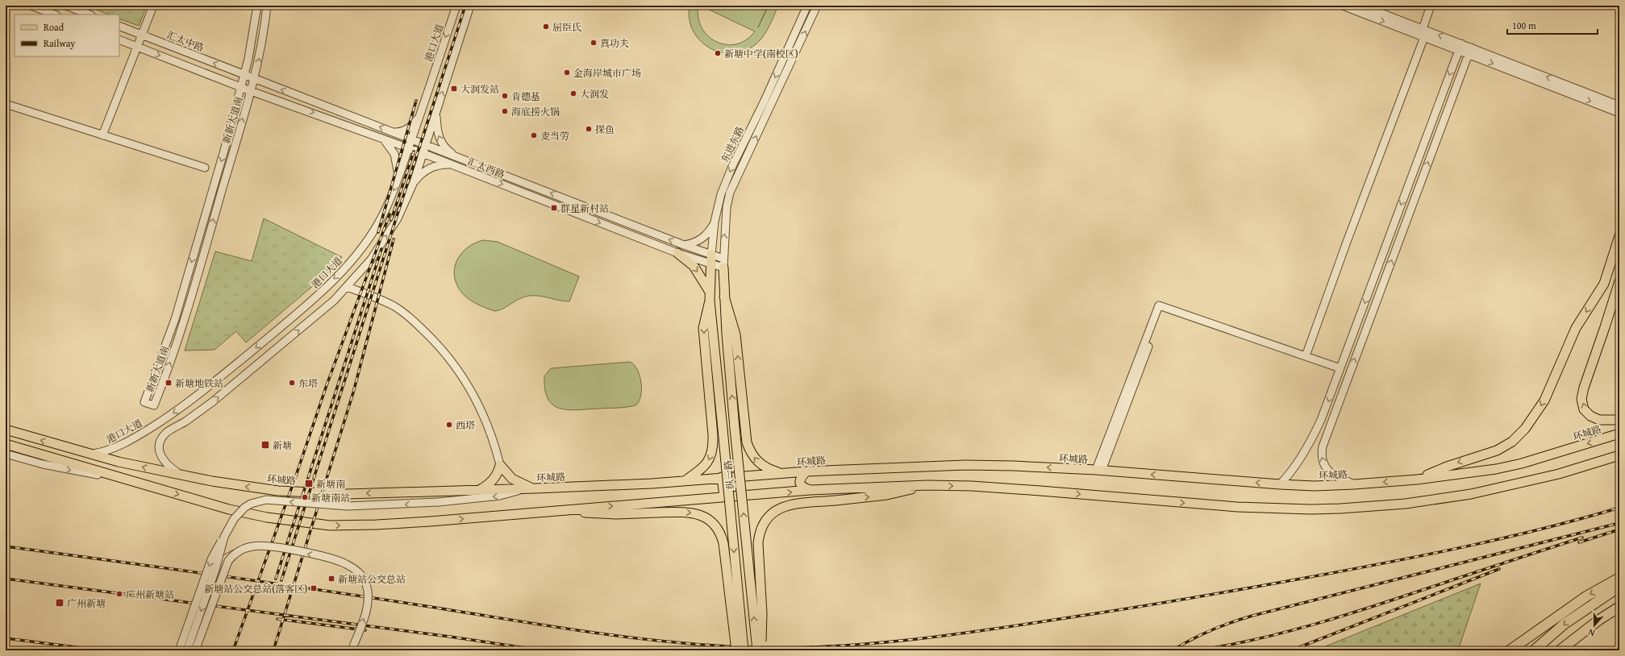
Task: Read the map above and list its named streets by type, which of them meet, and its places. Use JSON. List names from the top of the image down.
{
  "streets": {
    "main road": ["东进东路", "环城路", "纵一路"],
    "street": [
      "汇太中路",
      "港口大道",
      "新新大道南",
      "汇太西路"
    ]
  },
  "crossings": [
    ["汇太中路", "新新大道南"],
    ["汇太中路", "汇太西路"],
    ["港口大道", "汇太西路"],
    ["港口大道", "环城路"],
    ["新新大道南", "汇太西路"],
    ["东进东路", "汇太西路"],
    ["东进东路", "纵一路"]
  ],
  "places": {
    "other": [
      "屈臣氏",
      "真功夫",
      "新塘中学(南校区)",
      "金海岸城市广场",
      "大润发",
      "肯德基",
      "海底捞火锅",
      "探鱼",
      "麦当劳",
      "东塔",
      "西塔",
      "新塘南站",
      "广州新塘站"
    ],
    "transit": [
      "大润发站",
      "群星新村站",
      "新塘地铁站",
      "新塘",
      "新塘南",
      "新塘站公交总站",
      "新塘站公交总站(落客区)",
      "广州新塘"
    ]
  },
  "legend": ["Road", "Railway"],
  "scale_bar": "100 m",
  "north": "bottom"
}
